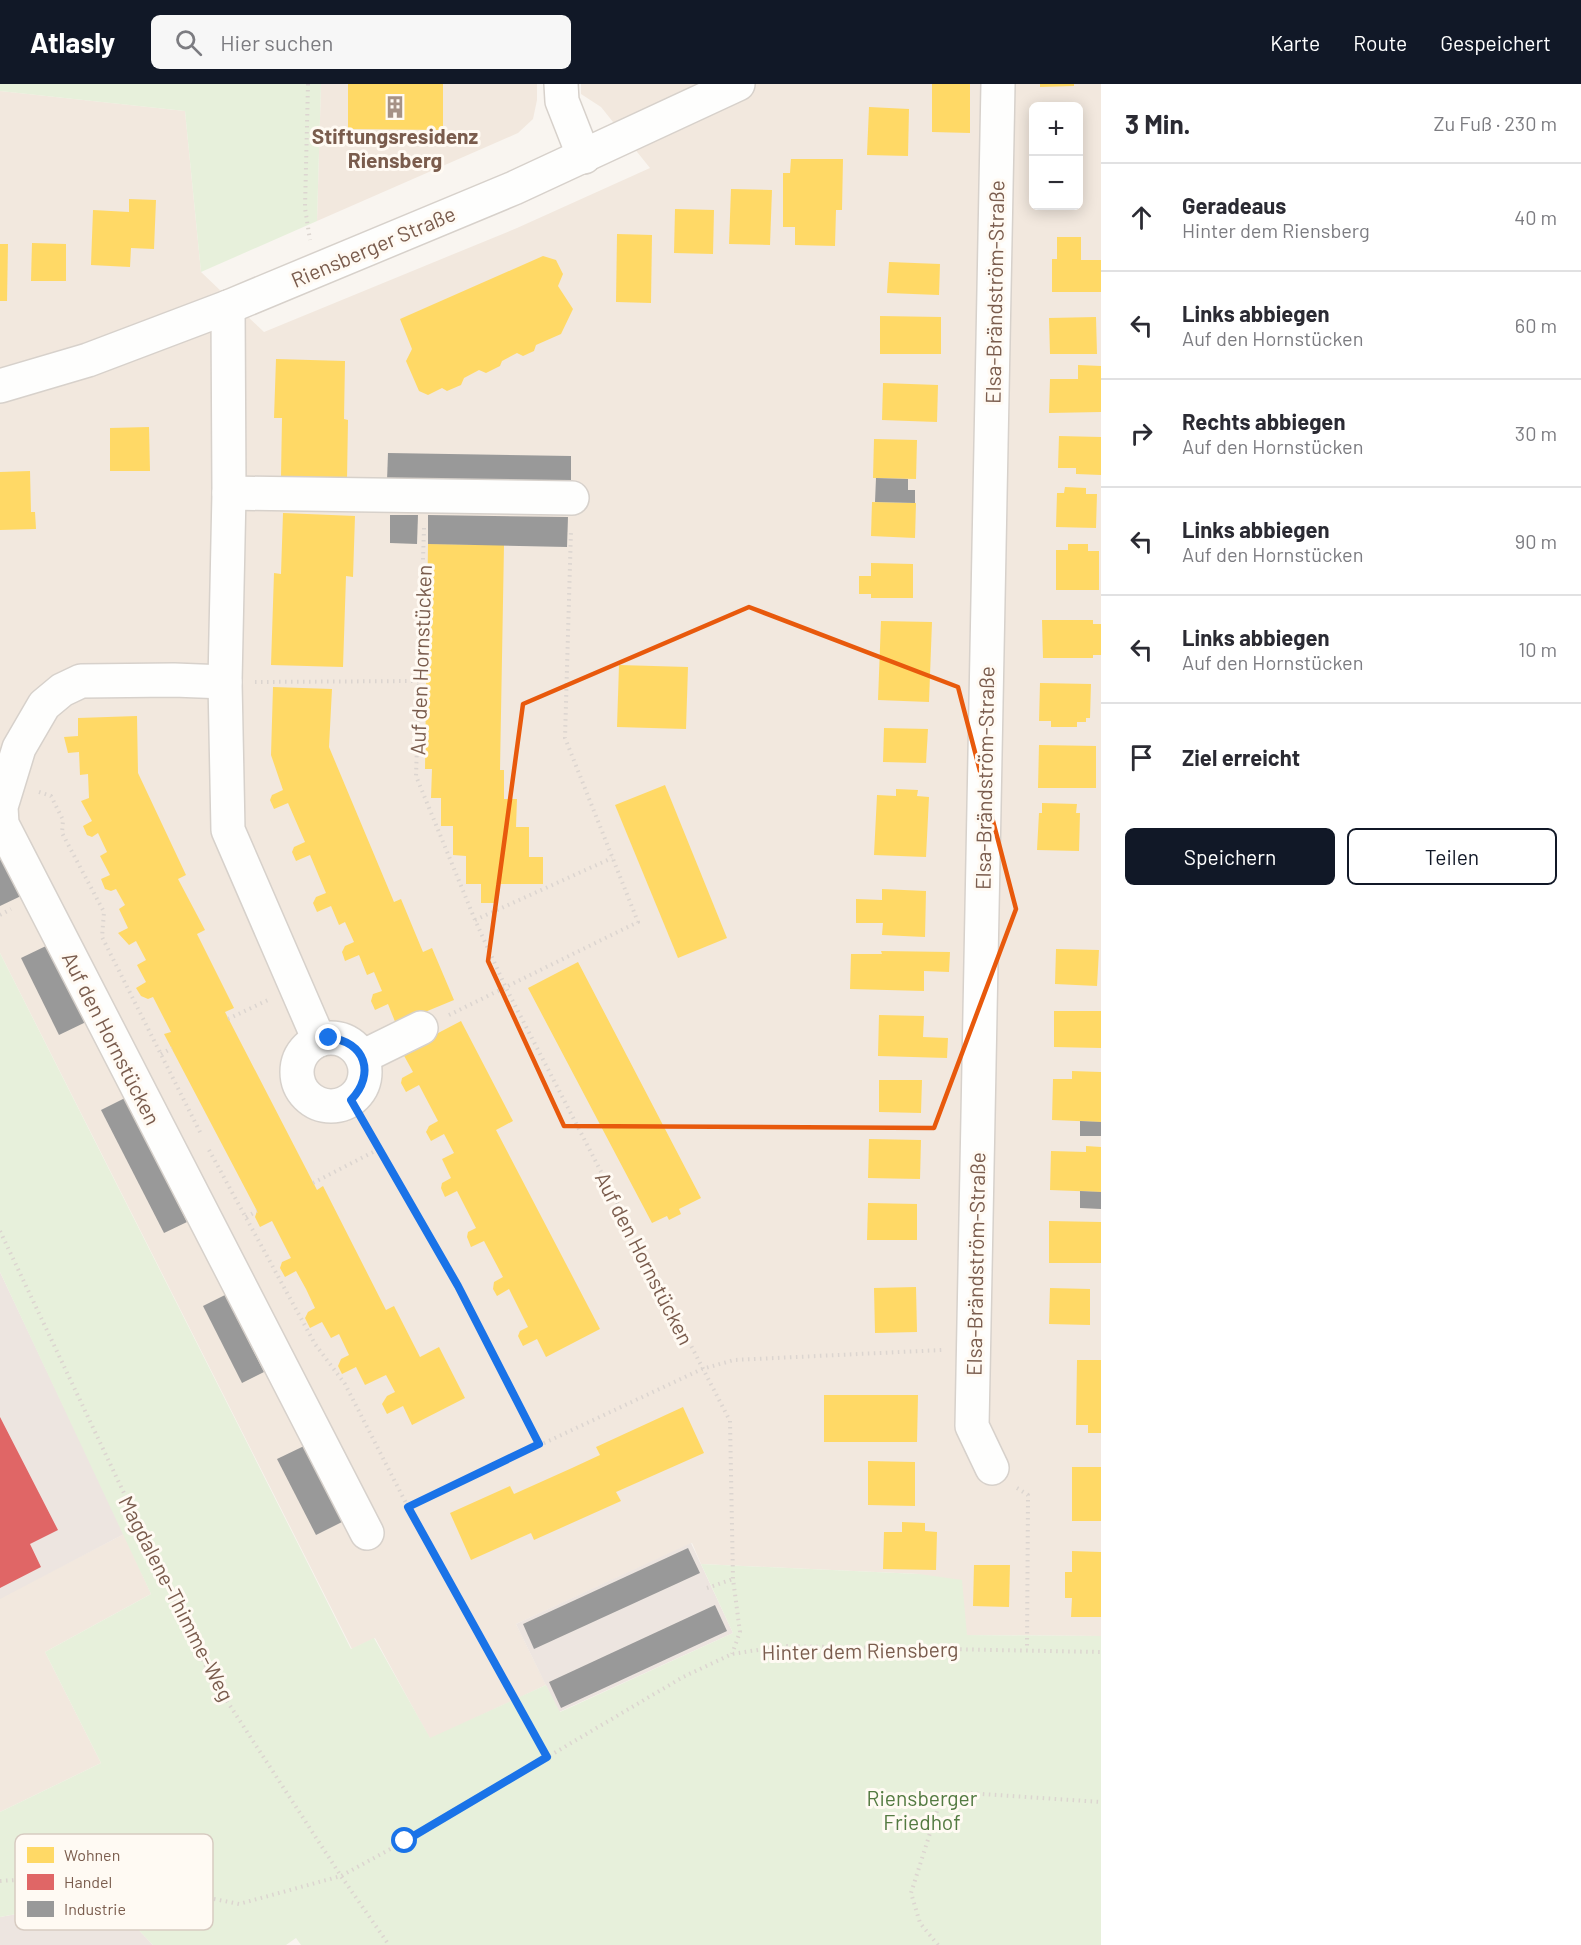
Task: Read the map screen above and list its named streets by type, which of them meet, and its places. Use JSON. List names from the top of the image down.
{
  "streets": {
    "street": ["Riensberger Straße", "Elsa-Brändström-Straße", "Auf den Hornstücken"],
    "path": ["Magdalene-Thimme-Weg", "Hinter dem Riensberg"]
  },
  "crossings": [
    ["Magdalene-Thimme-Weg", "Hinter dem Riensberg"]
  ],
  "parks": ["Riensberger Friedhof"],
  "places": {
    "building": ["Stiftungsresidenz Riensberg"]
  },
  "legend": ["Wohnen", "Handel", "Industrie"],
  "page": {
    "header": "Atlasly",
    "search": "Hier suchen",
    "nav": ["Karte", "Route", "Gespeichert"],
    "heading": ["3 Min.", "Zu Fuß · 230 m"],
    "map_buttons": ["+", "−"],
    "list": [
      ["Geradeaus", "Hinter dem Riensberg", "40 m"],
      ["Links abbiegen", "Auf den Hornstücken", "60 m"],
      ["Rechts abbiegen", "Auf den Hornstücken", "30 m"],
      ["Links abbiegen", "Auf den Hornstücken", "90 m"],
      ["Links abbiegen", "Auf den Hornstücken", "10 m"],
      "Ziel erreicht"
    ],
    "buttons": ["Speichern", "Teilen"]
  }
}
